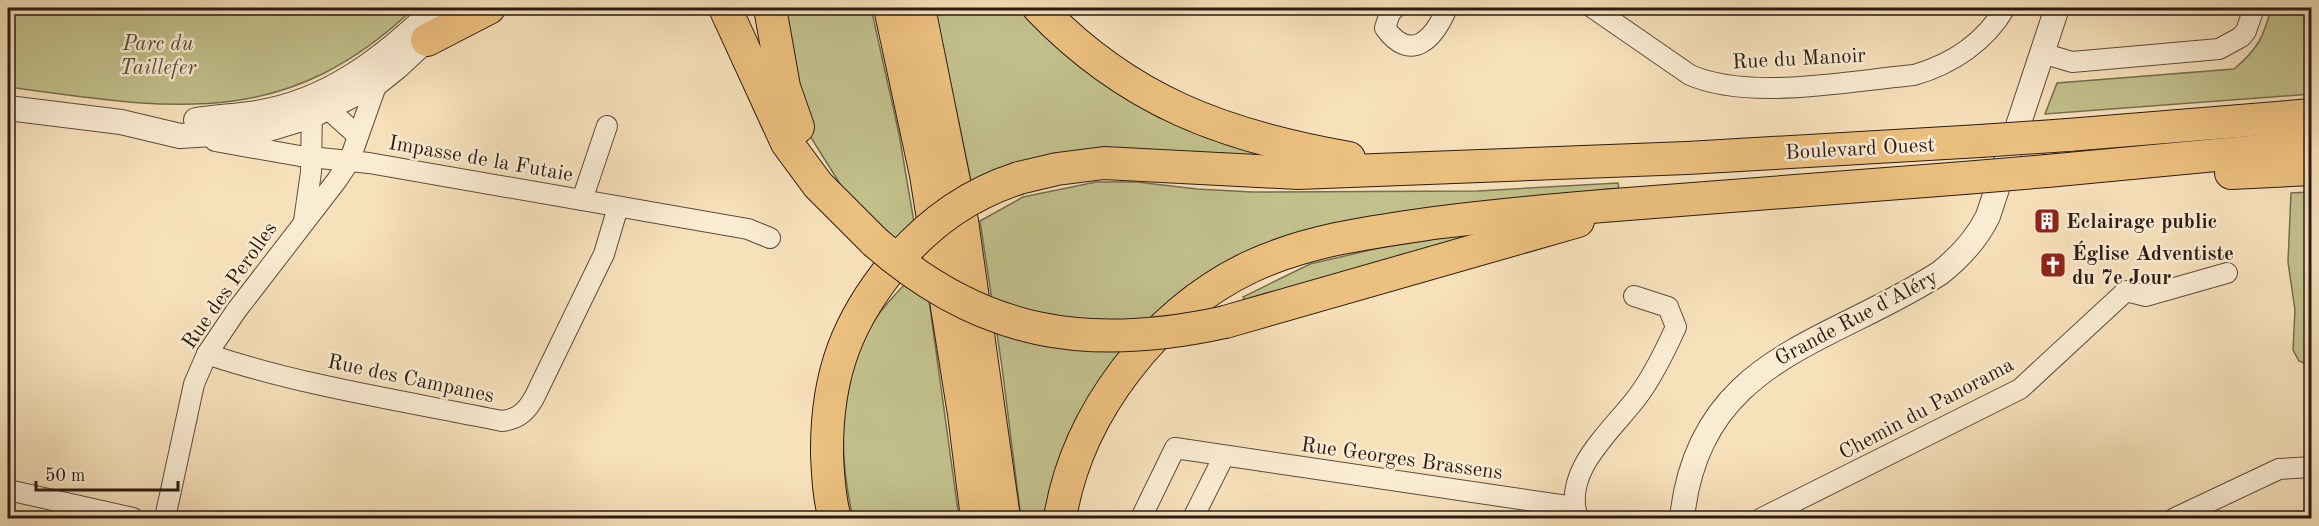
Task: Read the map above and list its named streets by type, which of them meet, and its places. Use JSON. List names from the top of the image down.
{
  "streets": {
    "highway": ["Boulevard Ouest"],
    "street": [
      "Rue du Manoir",
      "Impasse de la Futaie",
      "Rue des Perolles",
      "Grande Rue d'Aléry",
      "Rue des Campanes",
      "Chemin du Panorama",
      "Rue Georges Brassens"
    ]
  },
  "crossings": [
    ["Impasse de la Futaie", "Rue des Perolles"],
    ["Impasse de la Futaie", "Rue des Campanes"],
    ["Rue des Perolles", "Rue des Campanes"]
  ],
  "parks": ["Parc du Taillefer"],
  "places": {
    "building": ["Eclairage public"],
    "church": ["Église Adventiste du 7e Jour"]
  },
  "scale_bar": "50 m"
}
